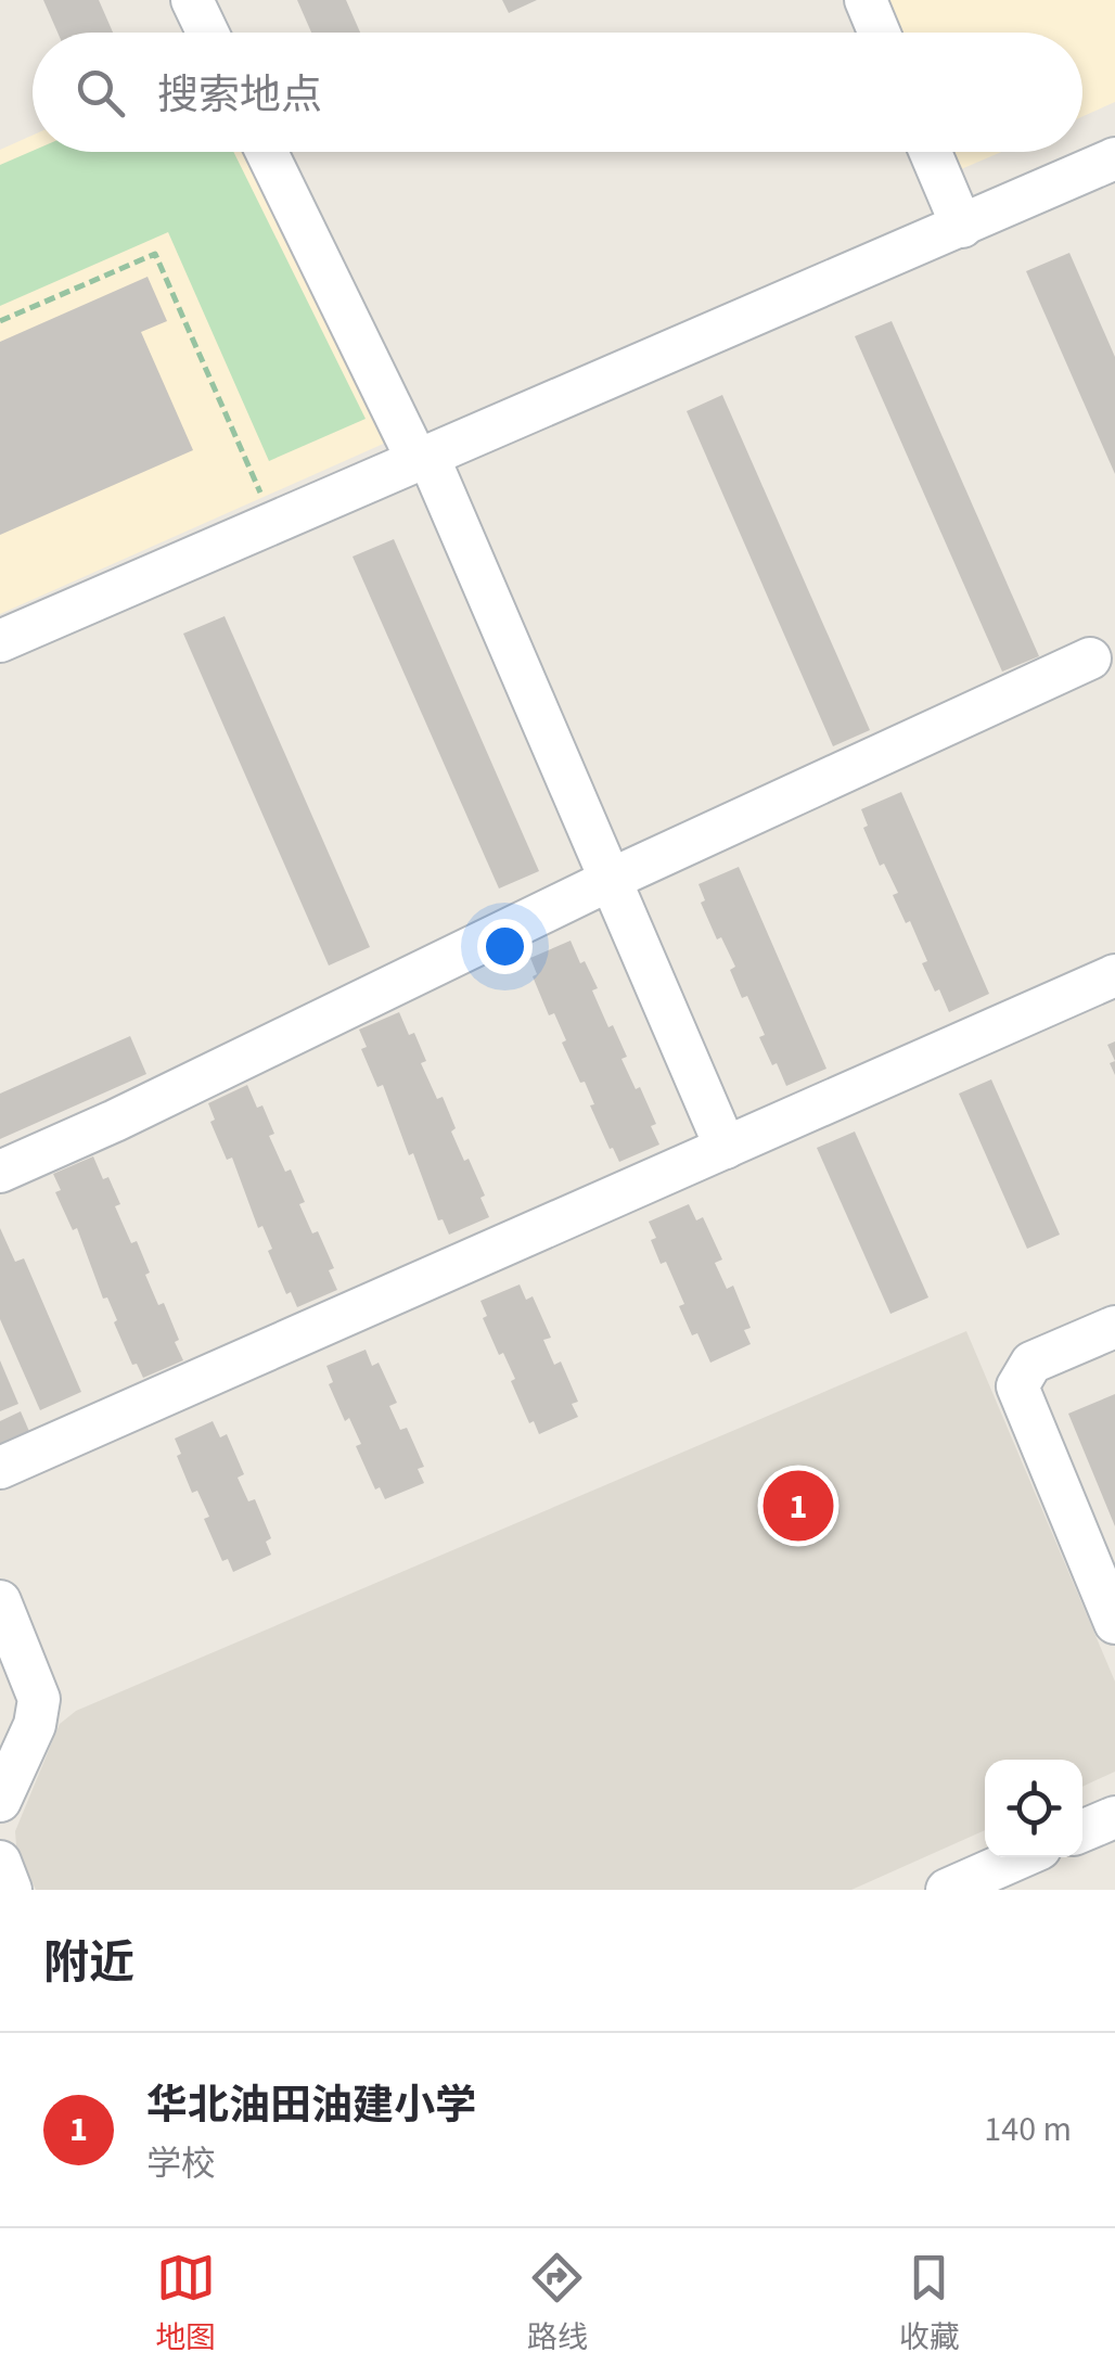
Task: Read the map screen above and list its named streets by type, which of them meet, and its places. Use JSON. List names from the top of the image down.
{
  "page": {
    "search": "搜索地点",
    "pins": "1",
    "heading": "附近",
    "list": [
      {
        "mark": "1",
        "name": "华北油田油建小学",
        "note": "学校",
        "value": "140 m"
      }
    ],
    "nav": ["地图", "路线", "收藏"]
  }
}
